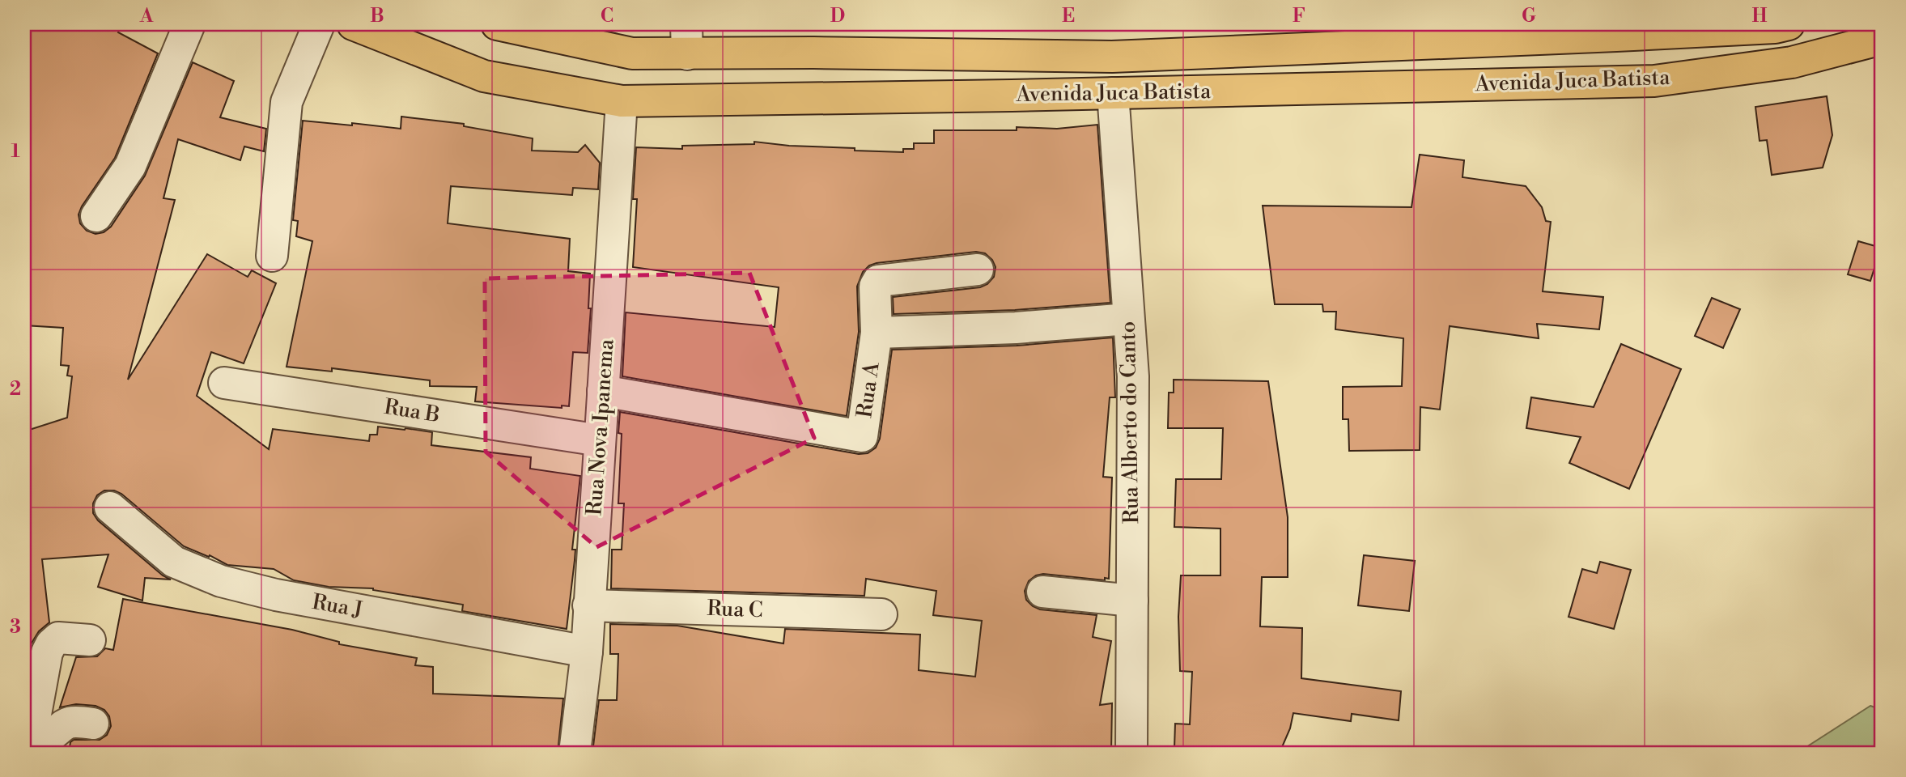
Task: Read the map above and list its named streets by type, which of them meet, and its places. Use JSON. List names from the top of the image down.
{
  "streets": {
    "main road": ["Avenida Juca Batista"],
    "street": [
      "Rua A",
      "Rua B",
      "Rua Alberto do Canto",
      "Rua Nova Ipanema",
      "Rua J",
      "Rua C"
    ]
  },
  "crossings": [
    ["Avenida Juca Batista", "Rua Alberto do Canto"],
    ["Avenida Juca Batista", "Rua Nova Ipanema"],
    ["Rua A", "Rua Alberto do Canto"],
    ["Rua A", "Rua Nova Ipanema"],
    ["Rua B", "Rua Nova Ipanema"],
    ["Rua Nova Ipanema", "Rua J"],
    ["Rua Nova Ipanema", "Rua C"]
  ],
  "grid": {
    "columns": [
      "A",
      "B",
      "C",
      "D",
      "E",
      "F",
      "G",
      "H"
    ],
    "rows": ["1", "2", "3"]
  }
}
